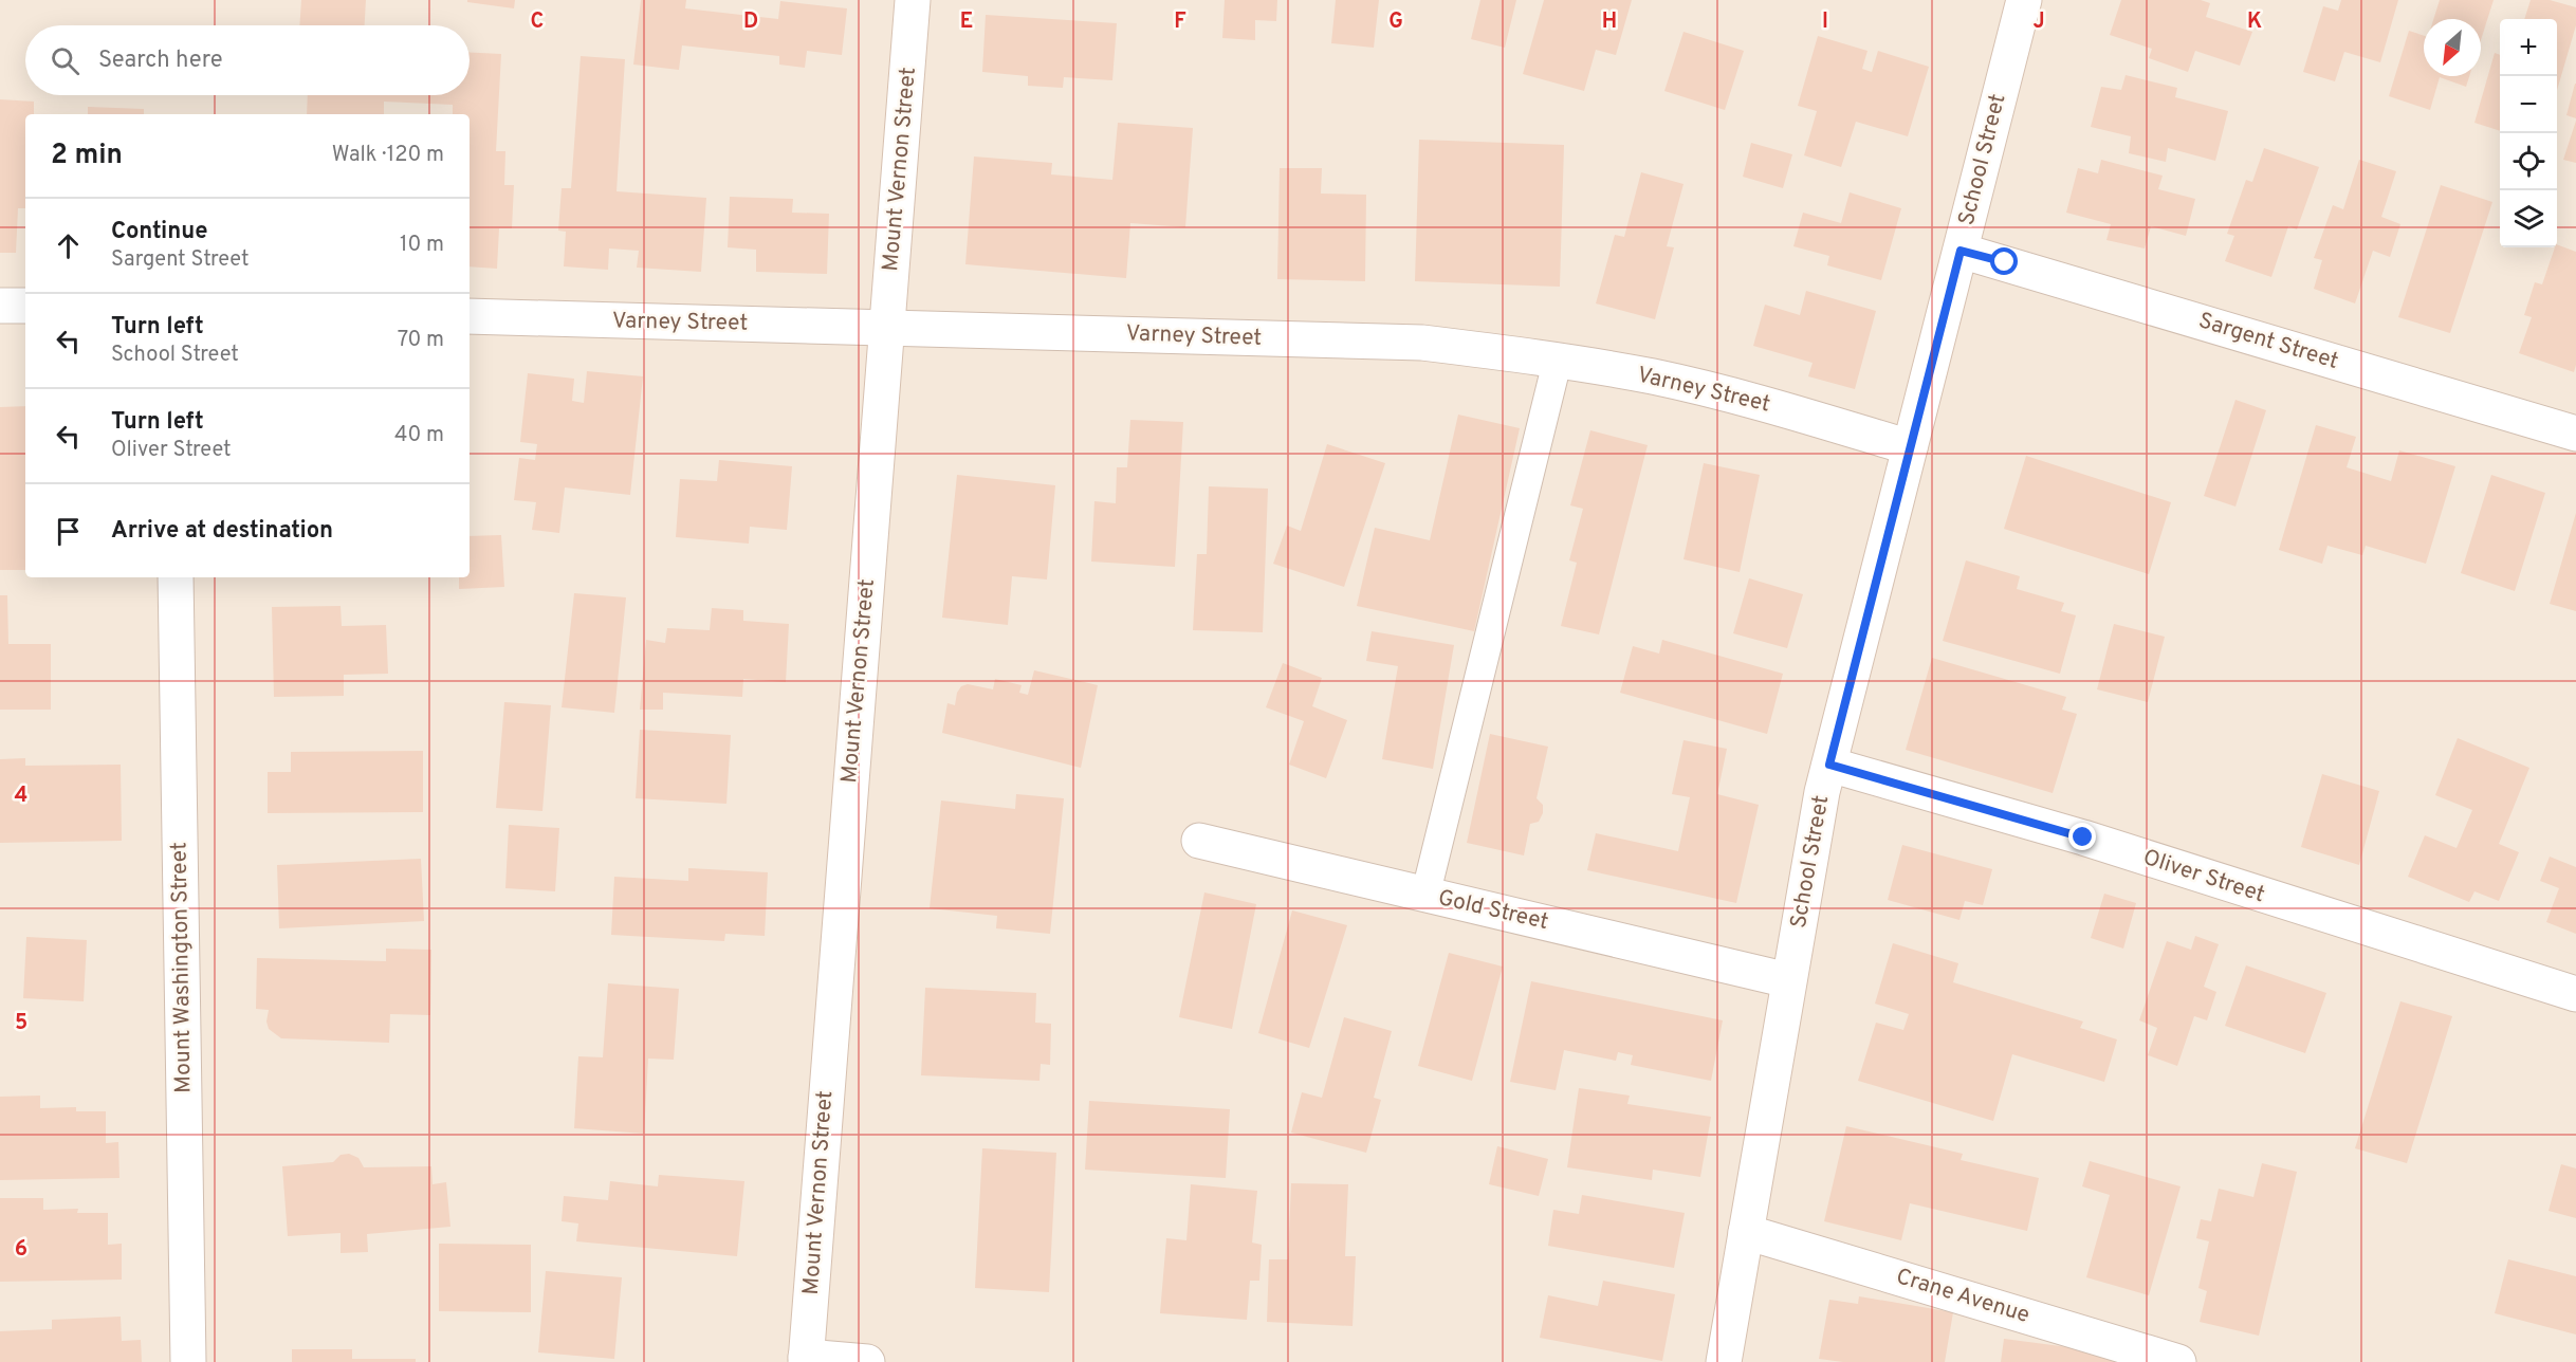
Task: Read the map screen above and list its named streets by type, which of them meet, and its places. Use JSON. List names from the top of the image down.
{
  "streets": {
    "street": [
      "School Street",
      "Mount Vernon Street",
      "Varney Street",
      "Sargent Street",
      "Oliver Street",
      "Gold Street",
      "Mount Washington Street",
      "Crane Avenue"
    ]
  },
  "crossings": [
    ["School Street", "Varney Street"],
    ["School Street", "Sargent Street"],
    ["School Street", "Oliver Street"],
    ["School Street", "Gold Street"],
    ["School Street", "Crane Avenue"],
    ["Mount Vernon Street", "Varney Street"]
  ],
  "north": "bottom left",
  "page": {
    "map_buttons": ["+", "−"],
    "search": "Search here",
    "heading": ["2 min", "Walk · 120 m"],
    "list": [
      ["Continue", "Sargent Street", "10 m"],
      ["Turn left", "School Street", "70 m"],
      ["Turn left", "Oliver Street", "40 m"],
      "Arrive at destination"
    ]
  },
  "grid": {
    "columns": [
      "C",
      "D",
      "E",
      "F",
      "G",
      "H",
      "I",
      "J",
      "K"
    ],
    "rows": ["4", "5", "6"]
  }
}
